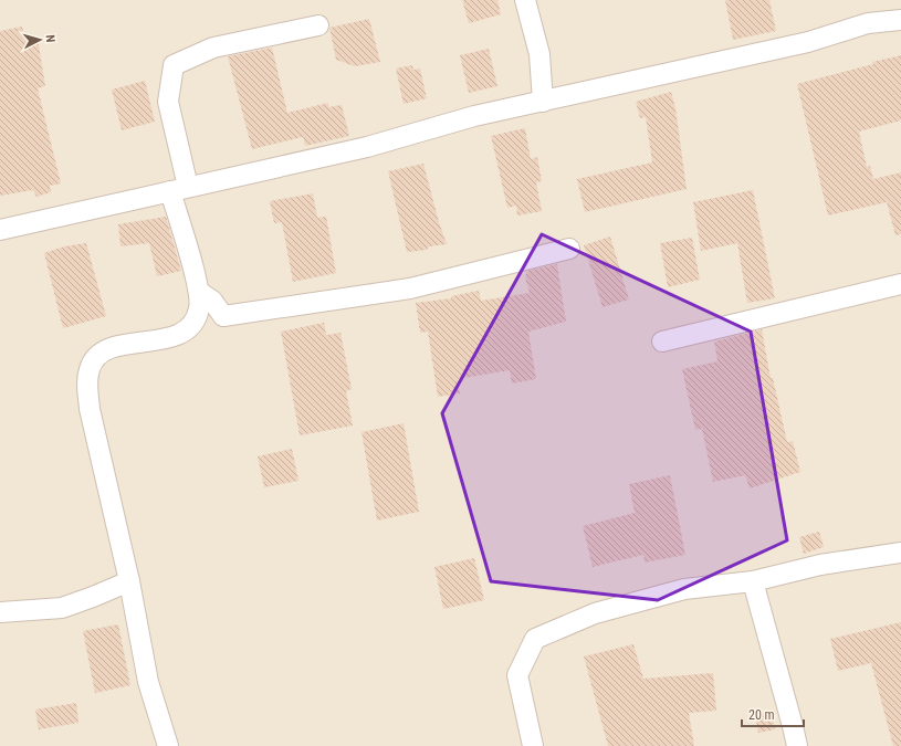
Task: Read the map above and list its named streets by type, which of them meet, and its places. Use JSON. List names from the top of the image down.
{
  "scale_bar": "20 m",
  "north": "right"
}
